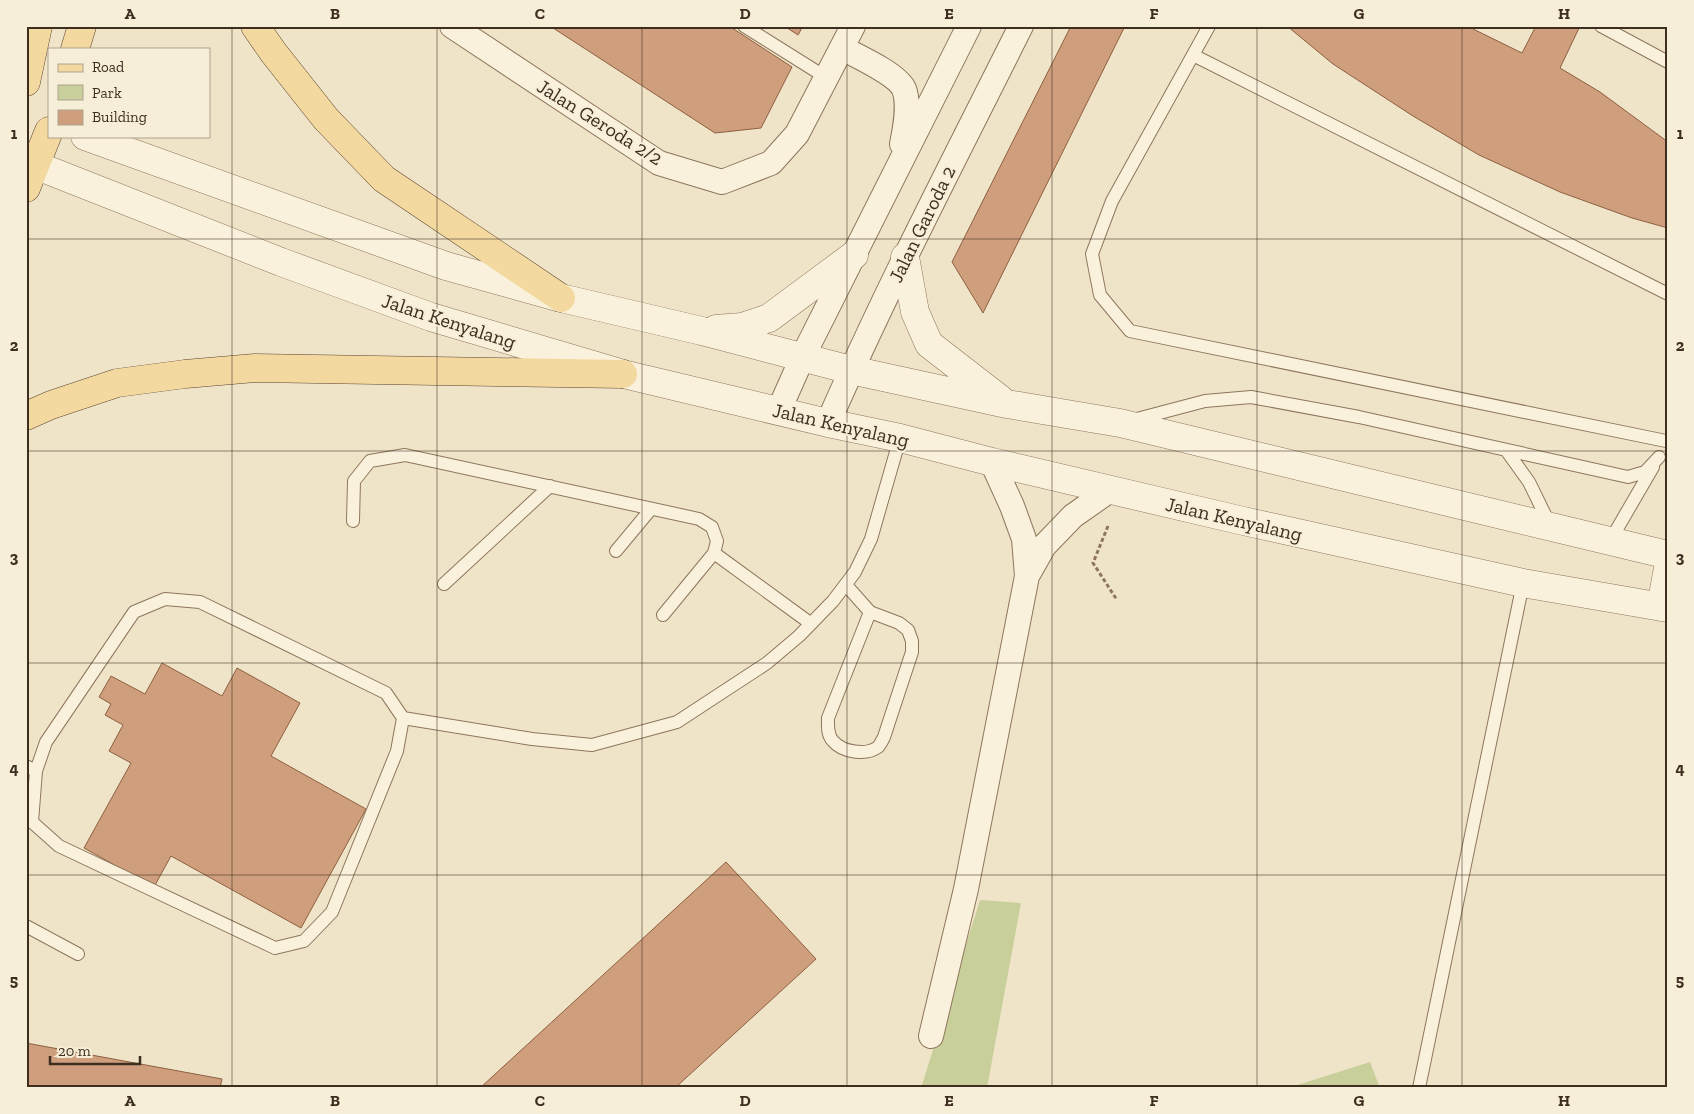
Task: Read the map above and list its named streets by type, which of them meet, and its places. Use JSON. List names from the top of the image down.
{
  "streets": {
    "street": ["Jalan Geroda 2/2", "Jalan Garoda 2", "Jalan Kenyalang"]
  },
  "crossings": [
    ["Jalan Garoda 2", "Jalan Kenyalang"]
  ],
  "legend": ["Road", "Park", "Building"],
  "scale_bar": "20 m",
  "grid": {
    "columns": [
      "A",
      "B",
      "C",
      "D",
      "E",
      "F",
      "G",
      "H"
    ],
    "rows": [
      "1",
      "2",
      "3",
      "4",
      "5"
    ]
  }
}
